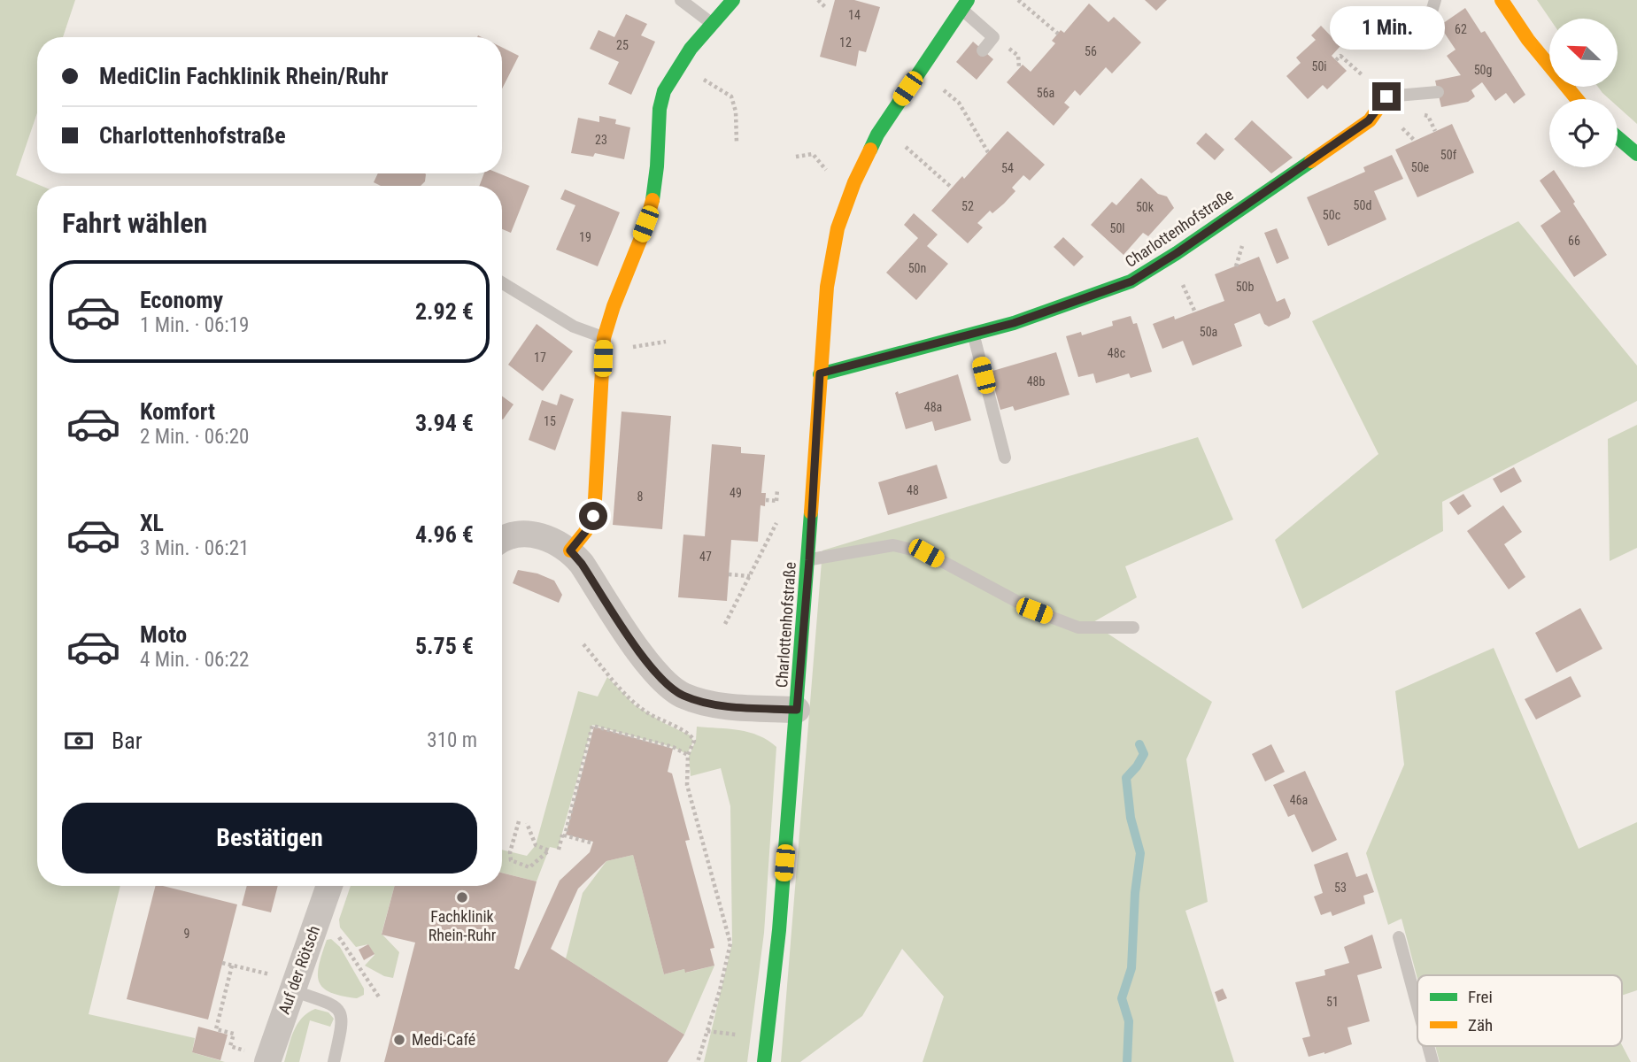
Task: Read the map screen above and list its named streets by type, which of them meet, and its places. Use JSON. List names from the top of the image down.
{
  "streets": {
    "main road": ["Charlottenhofstraße"],
    "street": ["Auf der Rötsch"]
  },
  "places": ["Fachklinik Rhein-Ruhr", "Medi-Café"],
  "house_numbers": [
    "14",
    "62",
    "12",
    "25",
    "56",
    "50i",
    "50g",
    "56a",
    "23",
    "50f",
    "50e",
    "54",
    "50d",
    "52",
    "50k",
    "50c",
    "50l",
    "19",
    "66",
    "50n",
    "50b",
    "50a",
    "48c",
    "17",
    "48b",
    "48a",
    "15",
    "48",
    "49",
    "8",
    "47",
    "46a",
    "53",
    "9",
    "51"
  ],
  "legend": ["Frei", "Zäh"],
  "north": "top left",
  "page": {
    "bubble": "1 Min.",
    "banner": ["MediClin Fachklinik Rhein/Ruhr", "Charlottenhofstraße"],
    "heading": "Fahrt wählen",
    "list": [
      {
        "name": "Economy",
        "note": "1 Min. · 06:19",
        "value": "2.92 €"
      },
      {
        "name": "Komfort",
        "note": "2 Min. · 06:20",
        "value": "3.94 €"
      },
      {
        "name": "XL",
        "note": "3 Min. · 06:21",
        "value": "4.96 €"
      },
      {
        "name": "Moto",
        "note": "4 Min. · 06:22",
        "value": "5.75 €"
      }
    ],
    "pay": ["Bar", "310 m"],
    "buttons": "Bestätigen"
  }
}
